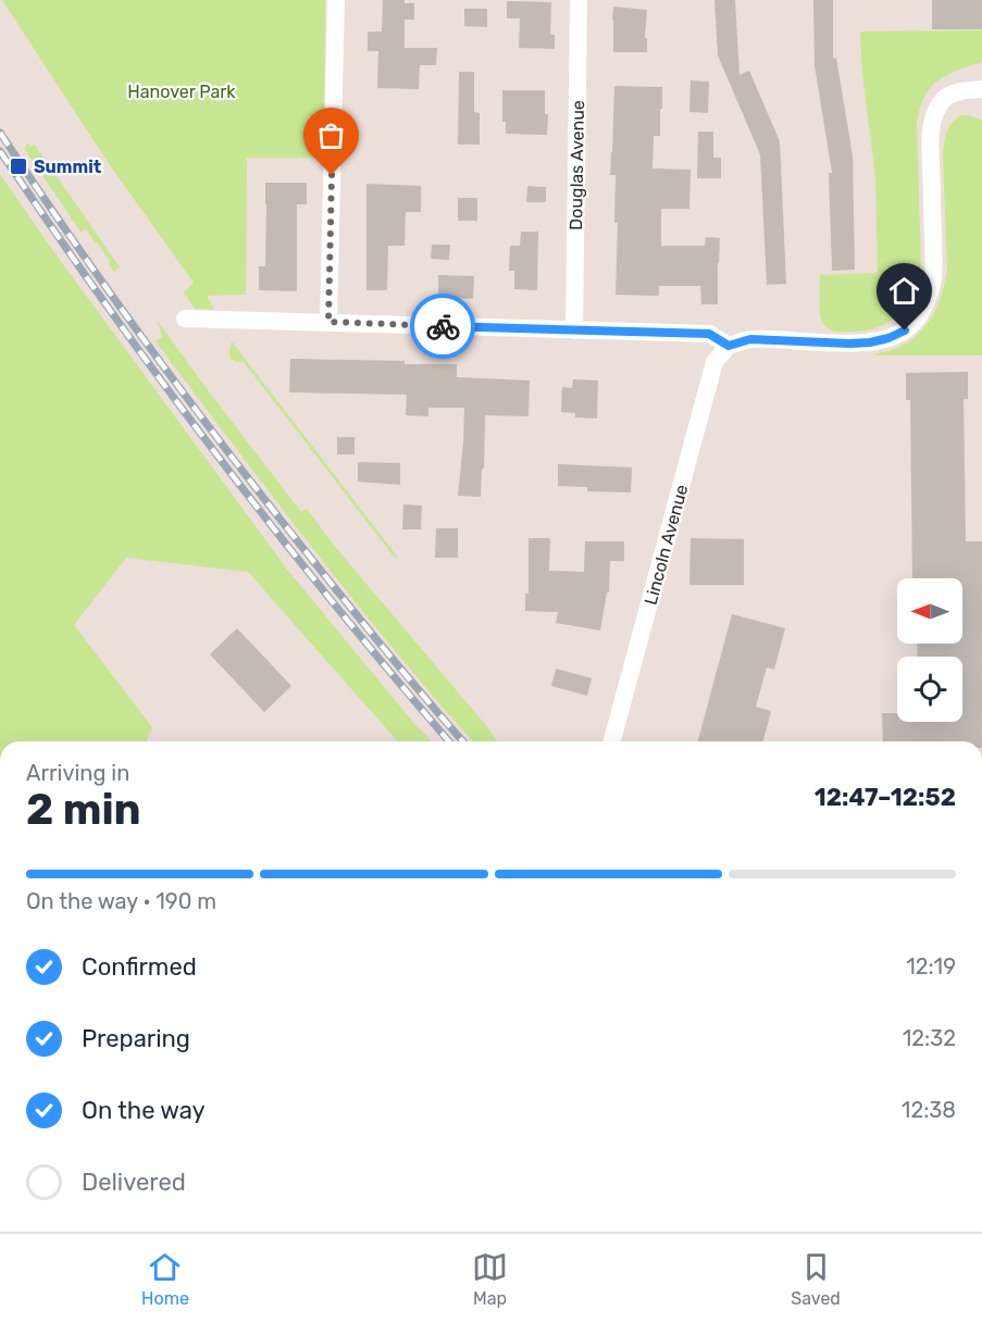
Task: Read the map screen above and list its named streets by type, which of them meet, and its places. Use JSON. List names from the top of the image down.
{
  "streets": {
    "street": ["Douglas Avenue", "Lincoln Avenue"]
  },
  "parks": ["Hanover Park"],
  "places": {
    "transit": ["Summit"]
  },
  "north": "left",
  "page": {
    "heading": ["2 min", "Arriving in", "12:47–12:52"],
    "bar": "On the way · 190 m",
    "list": [
      ["Confirmed", "12:19"],
      ["Preparing", "12:32"],
      ["On the way", "12:38"],
      "Delivered"
    ],
    "tabs": ["Home", "Map", "Saved"]
  }
}
